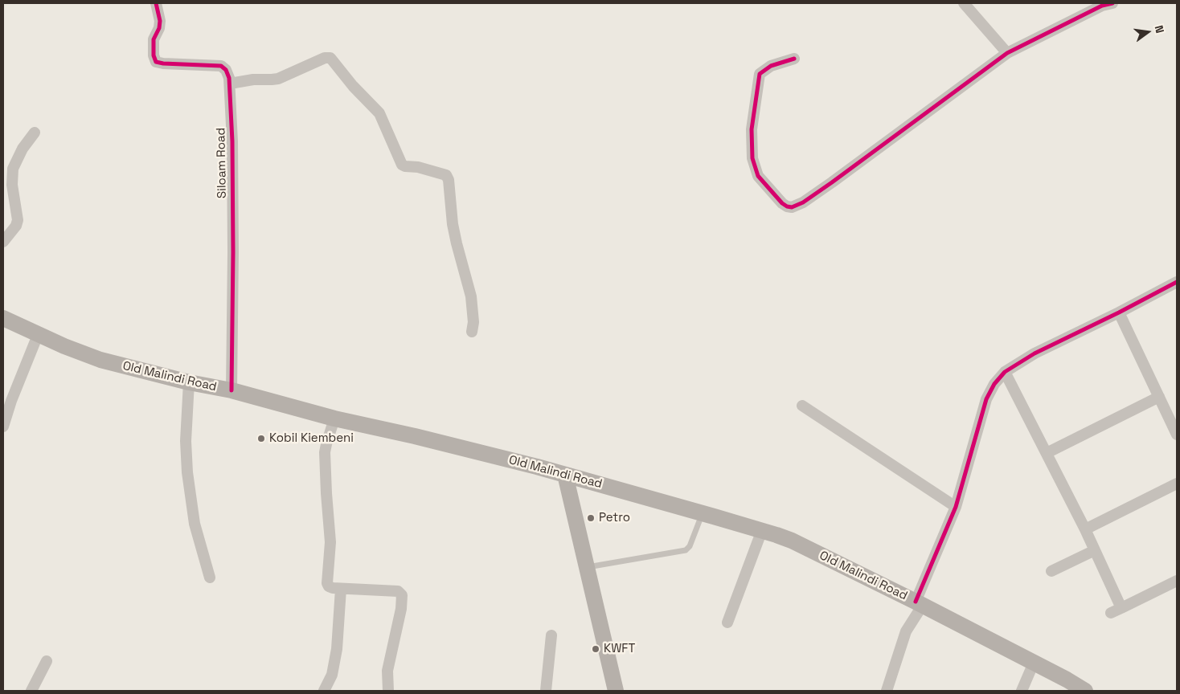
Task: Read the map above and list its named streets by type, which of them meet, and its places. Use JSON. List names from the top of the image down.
{
  "streets": {
    "main road": ["Old Malindi Road"],
    "street": ["Siloam Road"]
  },
  "crossings": [
    ["Siloam Road", "Old Malindi Road"]
  ],
  "places": ["Kobil Kiembeni", "Petro", "KWFT"],
  "north": "right"
}
